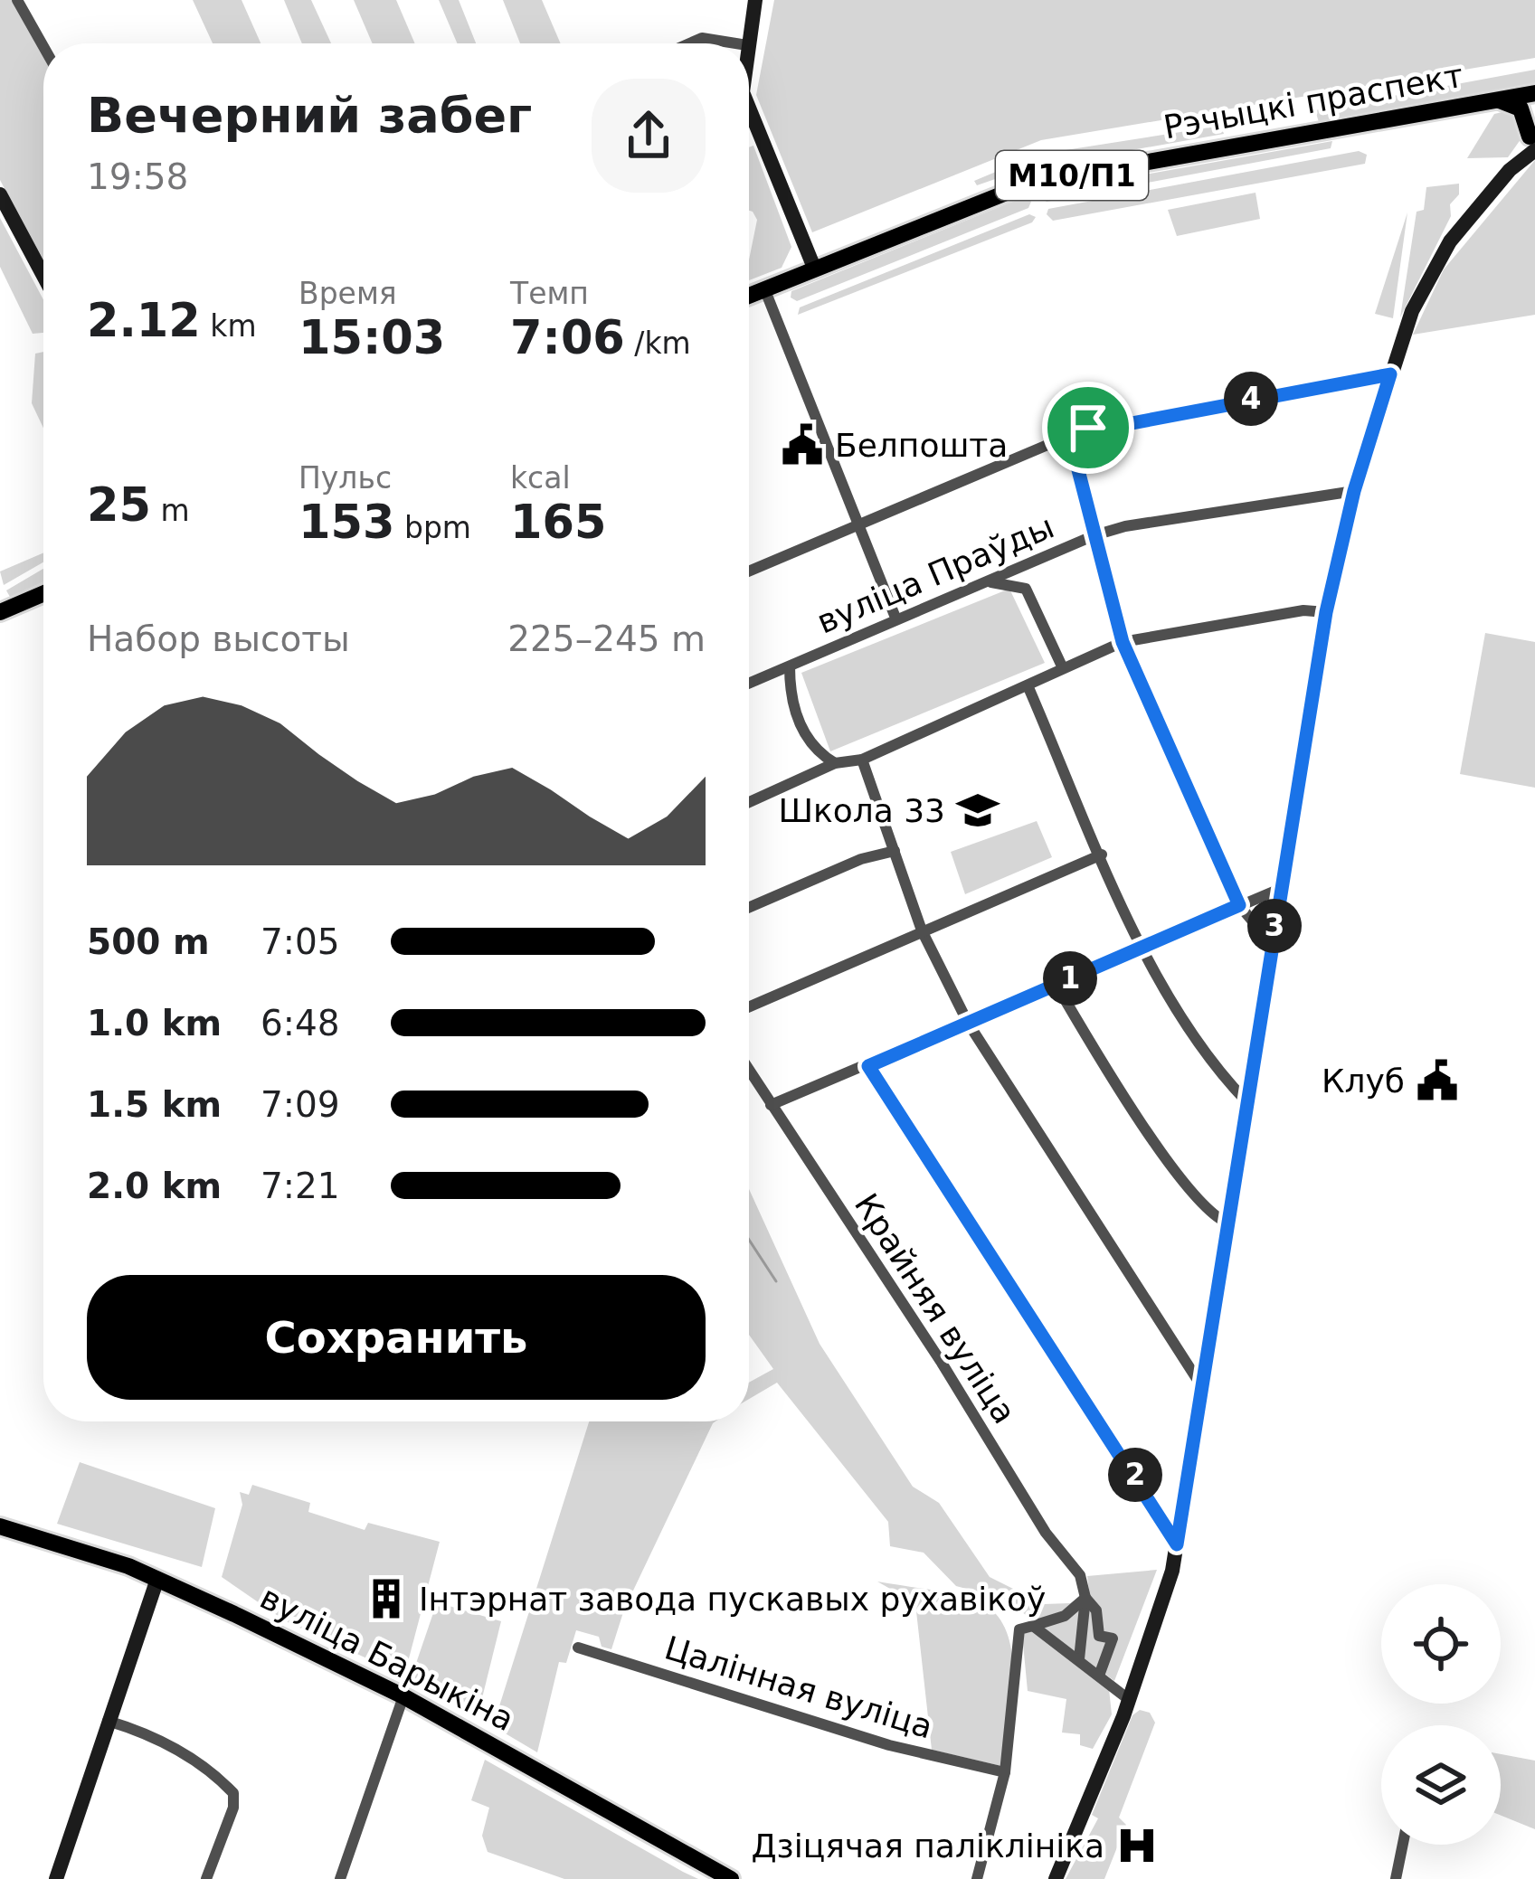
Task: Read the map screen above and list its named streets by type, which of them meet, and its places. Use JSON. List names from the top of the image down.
{
  "streets": {
    "main road": ["Рэчыцкі праспект", "М10/П1", "вуліца Барыкіна"],
    "street": ["вуліца Праўды", "Крайняя вуліца", "Цалінная вуліца"]
  },
  "places": {
    "public building": ["Белпошта", "Клуб"],
    "school or university": ["Школа 33"],
    "building": ["Інтэрнат завода пускавых рухавікоў"],
    "hospital": ["Дзіцячая паліклініка"]
  },
  "page": {
    "heading": ["Вечерний забег", "19:58"],
    "stats": [
      ["2.12 km"],
      ["Время", "15:03"],
      ["Темп", "7:06 /km"],
      ["25 m"],
      ["Пульс", "153 bpm"],
      ["kcal", "165"]
    ],
    "pins": [
      "4",
      "3",
      "1",
      "2"
    ],
    "chart": ["Набор высоты", "225–245 m"],
    "list": [
      {
        "name": "500 m",
        "note": "7:05"
      },
      {
        "name": "1.0 km",
        "note": "6:48"
      },
      {
        "name": "1.5 km",
        "note": "7:09"
      },
      {
        "name": "2.0 km",
        "note": "7:21"
      }
    ],
    "buttons": "Сохранить"
  }
}
